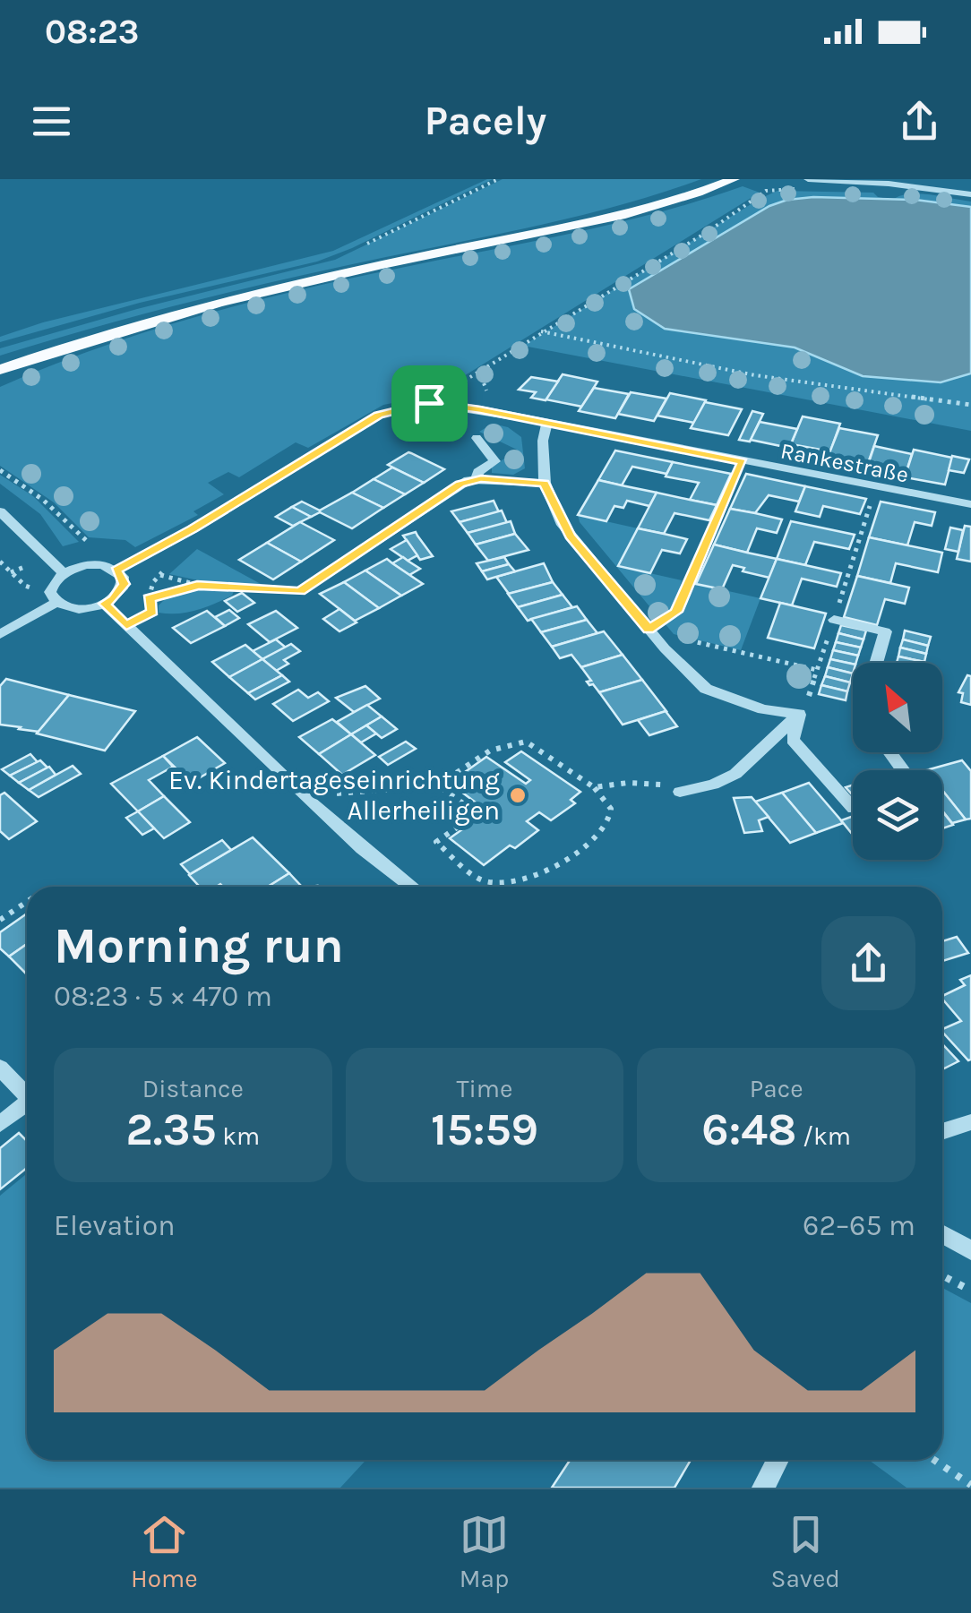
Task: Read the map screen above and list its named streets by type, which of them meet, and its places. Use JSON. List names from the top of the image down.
{
  "streets": {
    "street": ["Rankestraße"]
  },
  "places": ["Ev. Kindertageseinrichtung Allerheiligen"],
  "north": "top left",
  "page": {
    "status": "08:23",
    "header": "Pacely",
    "heading": ["Morning run", "08:23 · 5 × 470 m"],
    "stats": [
      ["Distance", "2.35 km"],
      ["Time", "15:59"],
      ["Pace", "6:48 /km"]
    ],
    "chart": ["Elevation", "62–65 m"],
    "tabs": ["Home", "Map", "Saved"]
  }
}
